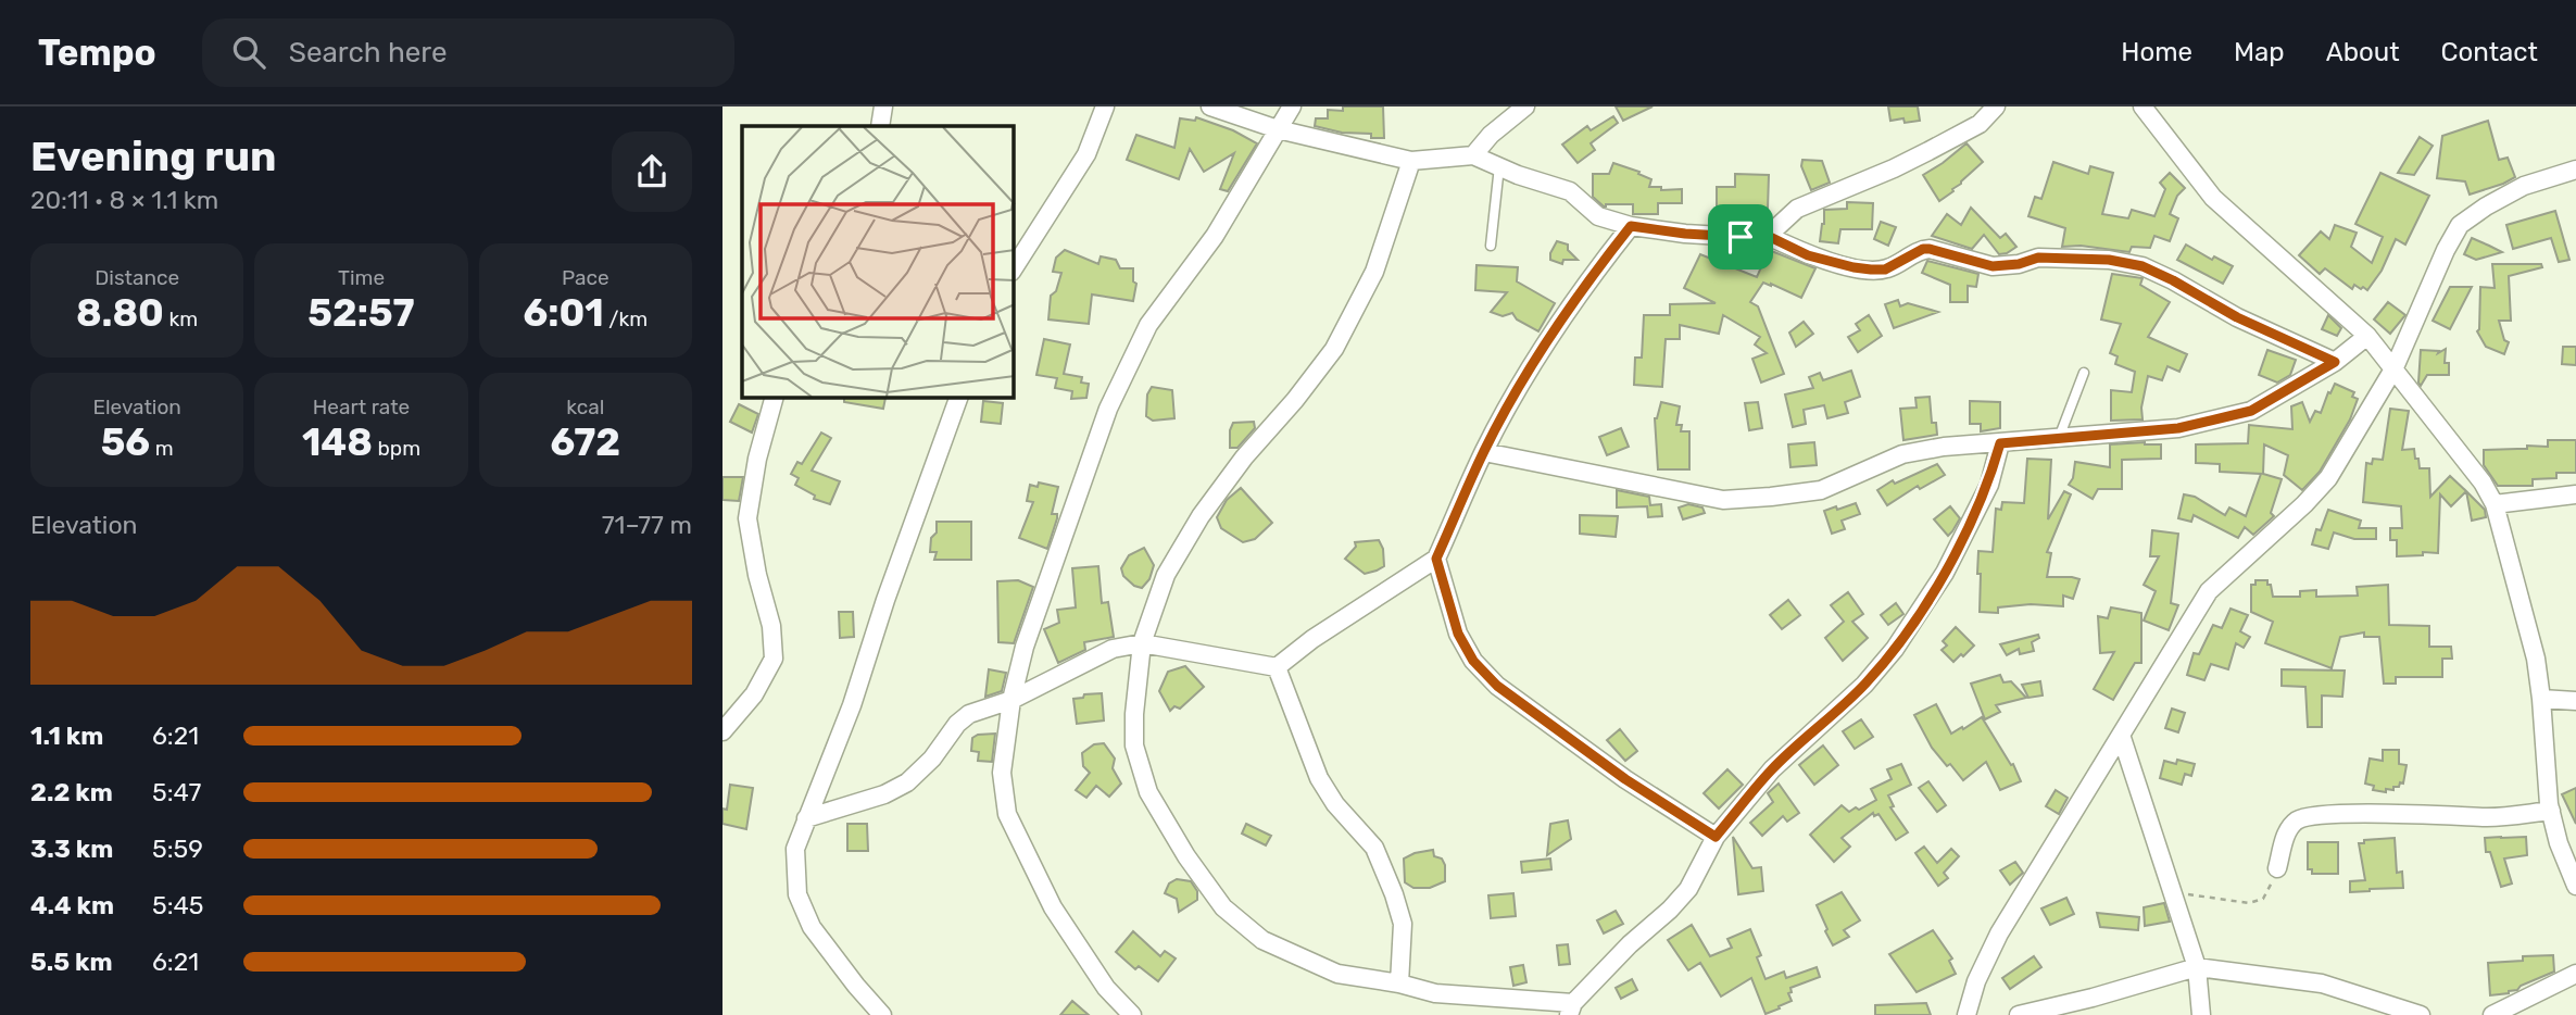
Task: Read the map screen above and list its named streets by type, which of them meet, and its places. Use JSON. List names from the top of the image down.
{
  "page": {
    "header": "Tempo",
    "search": "Search here",
    "nav": [
      "Home",
      "Map",
      "About",
      "Contact"
    ],
    "heading": ["Evening run", "20:11 · 8 × 1.1 km"],
    "stats": [
      ["Distance", "8.80 km"],
      ["Time", "52:57"],
      ["Pace", "6:01 /km"],
      ["Elevation", "56 m"],
      ["Heart rate", "148 bpm"],
      ["kcal", "672"]
    ],
    "chart": ["Elevation", "71–77 m"],
    "list": [
      {
        "name": "1.1 km",
        "note": "6:21"
      },
      {
        "name": "2.2 km",
        "note": "5:47"
      },
      {
        "name": "3.3 km",
        "note": "5:59"
      },
      {
        "name": "4.4 km",
        "note": "5:45"
      },
      {
        "name": "5.5 km",
        "note": "6:21"
      }
    ]
  }
}
